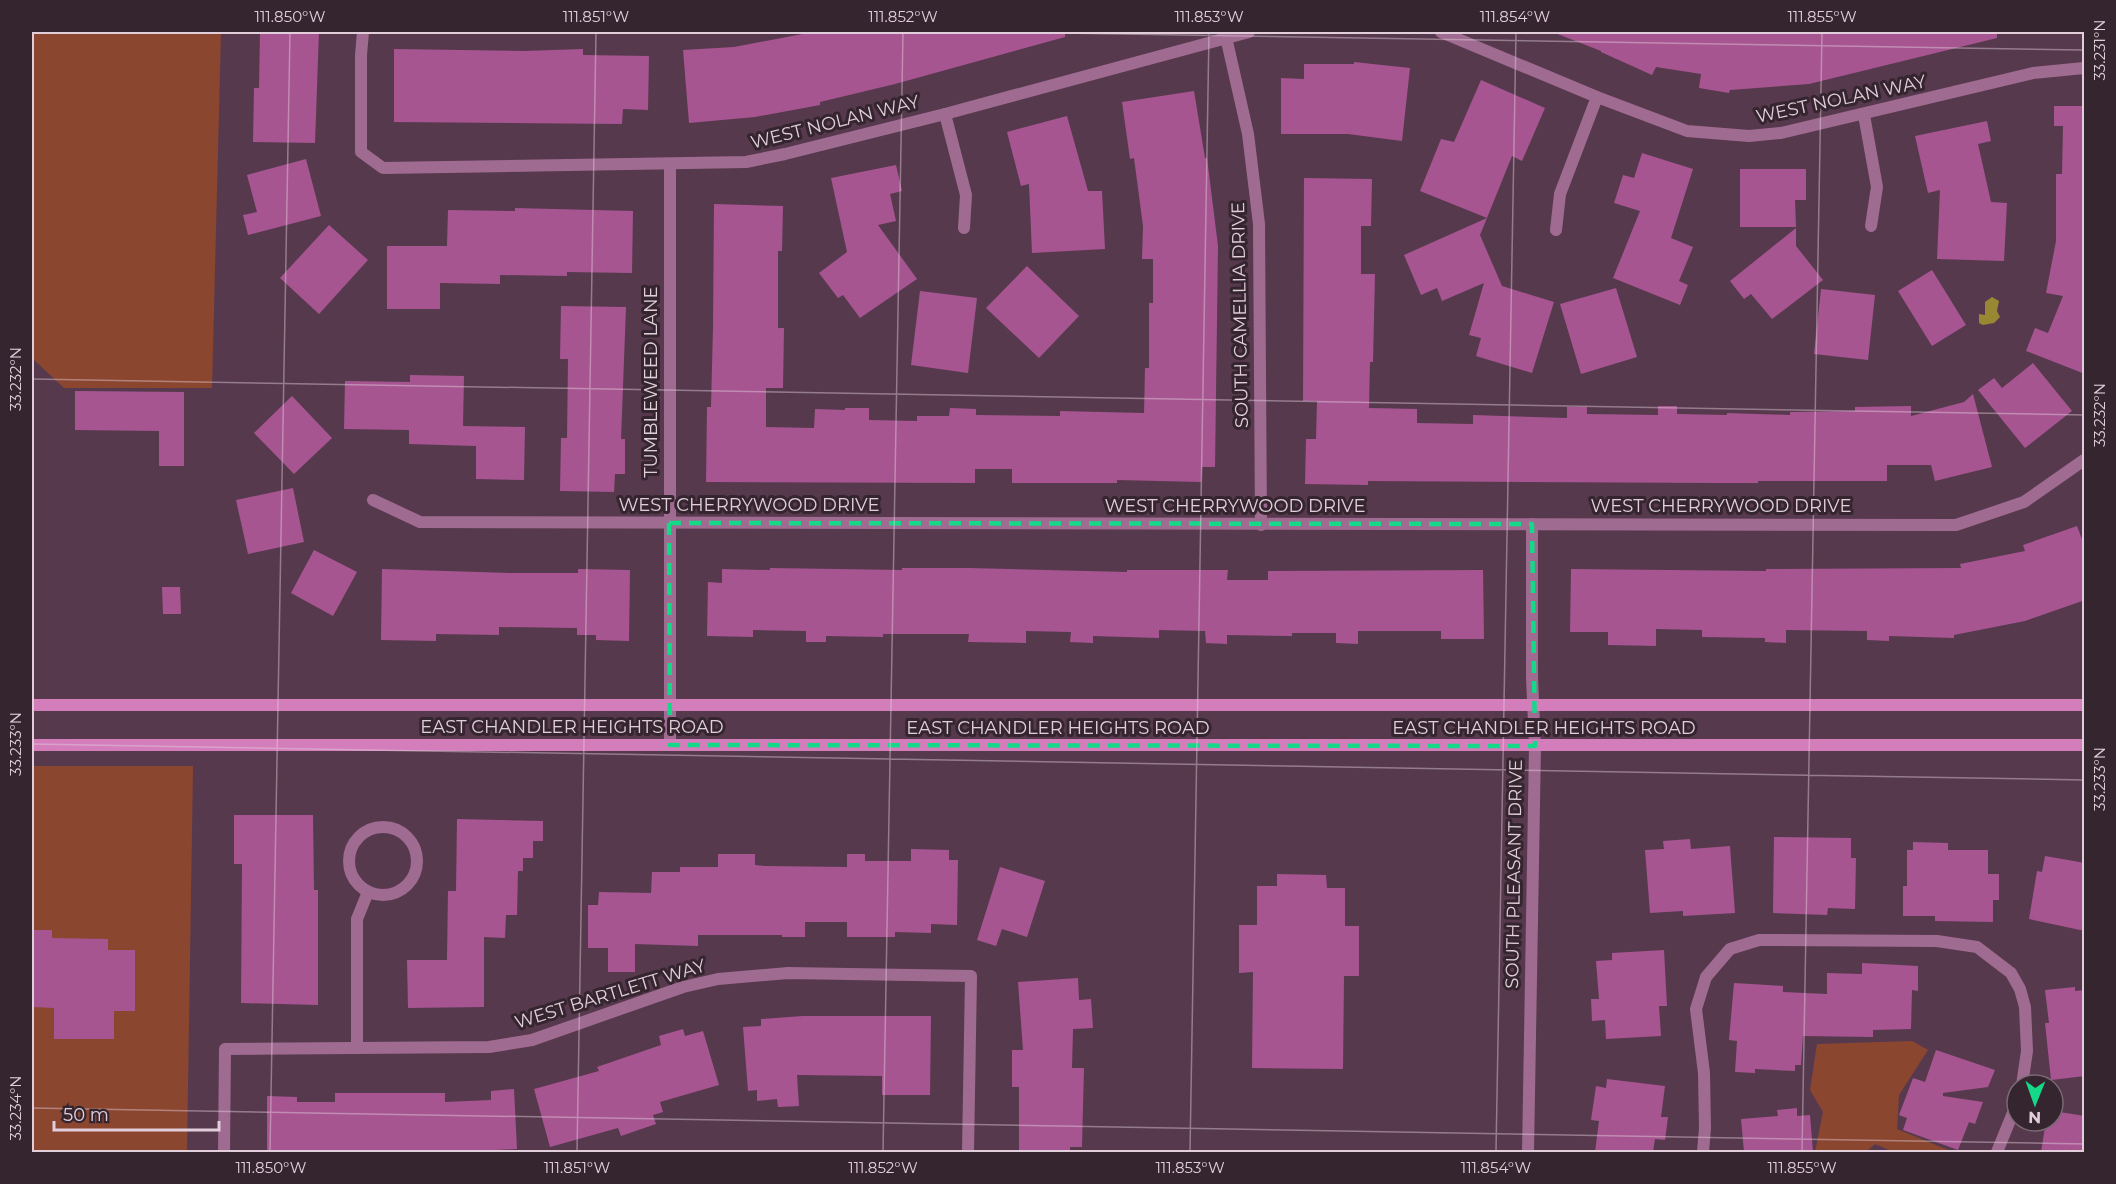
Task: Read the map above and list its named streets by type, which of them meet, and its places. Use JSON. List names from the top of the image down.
{
  "streets": {
    "main road": ["EAST CHANDLER HEIGHTS ROAD"],
    "street": [
      "WEST NOLAN WAY",
      "SOUTH CAMELLIA DRIVE",
      "TUMBLEWEED LANE",
      "WEST CHERRYWOOD DRIVE",
      "SOUTH PLEASANT DRIVE",
      "WEST BARTLETT WAY"
    ]
  },
  "crossings": [
    ["WEST NOLAN WAY", "SOUTH CAMELLIA DRIVE"],
    ["WEST NOLAN WAY", "TUMBLEWEED LANE"],
    ["SOUTH CAMELLIA DRIVE", "WEST CHERRYWOOD DRIVE"],
    ["TUMBLEWEED LANE", "WEST CHERRYWOOD DRIVE"],
    ["TUMBLEWEED LANE", "EAST CHANDLER HEIGHTS ROAD"],
    ["WEST CHERRYWOOD DRIVE", "SOUTH PLEASANT DRIVE"],
    ["EAST CHANDLER HEIGHTS ROAD", "SOUTH PLEASANT DRIVE"]
  ],
  "scale_bar": "50 m",
  "north": "bottom",
  "coordinates": [
    "111.850°W",
    "111.851°W",
    "111.852°W",
    "111.853°W",
    "111.854°W",
    "111.855°W",
    "33.231°N",
    "33.232°N",
    "33.233°N",
    "33.234°N"
  ]
}
